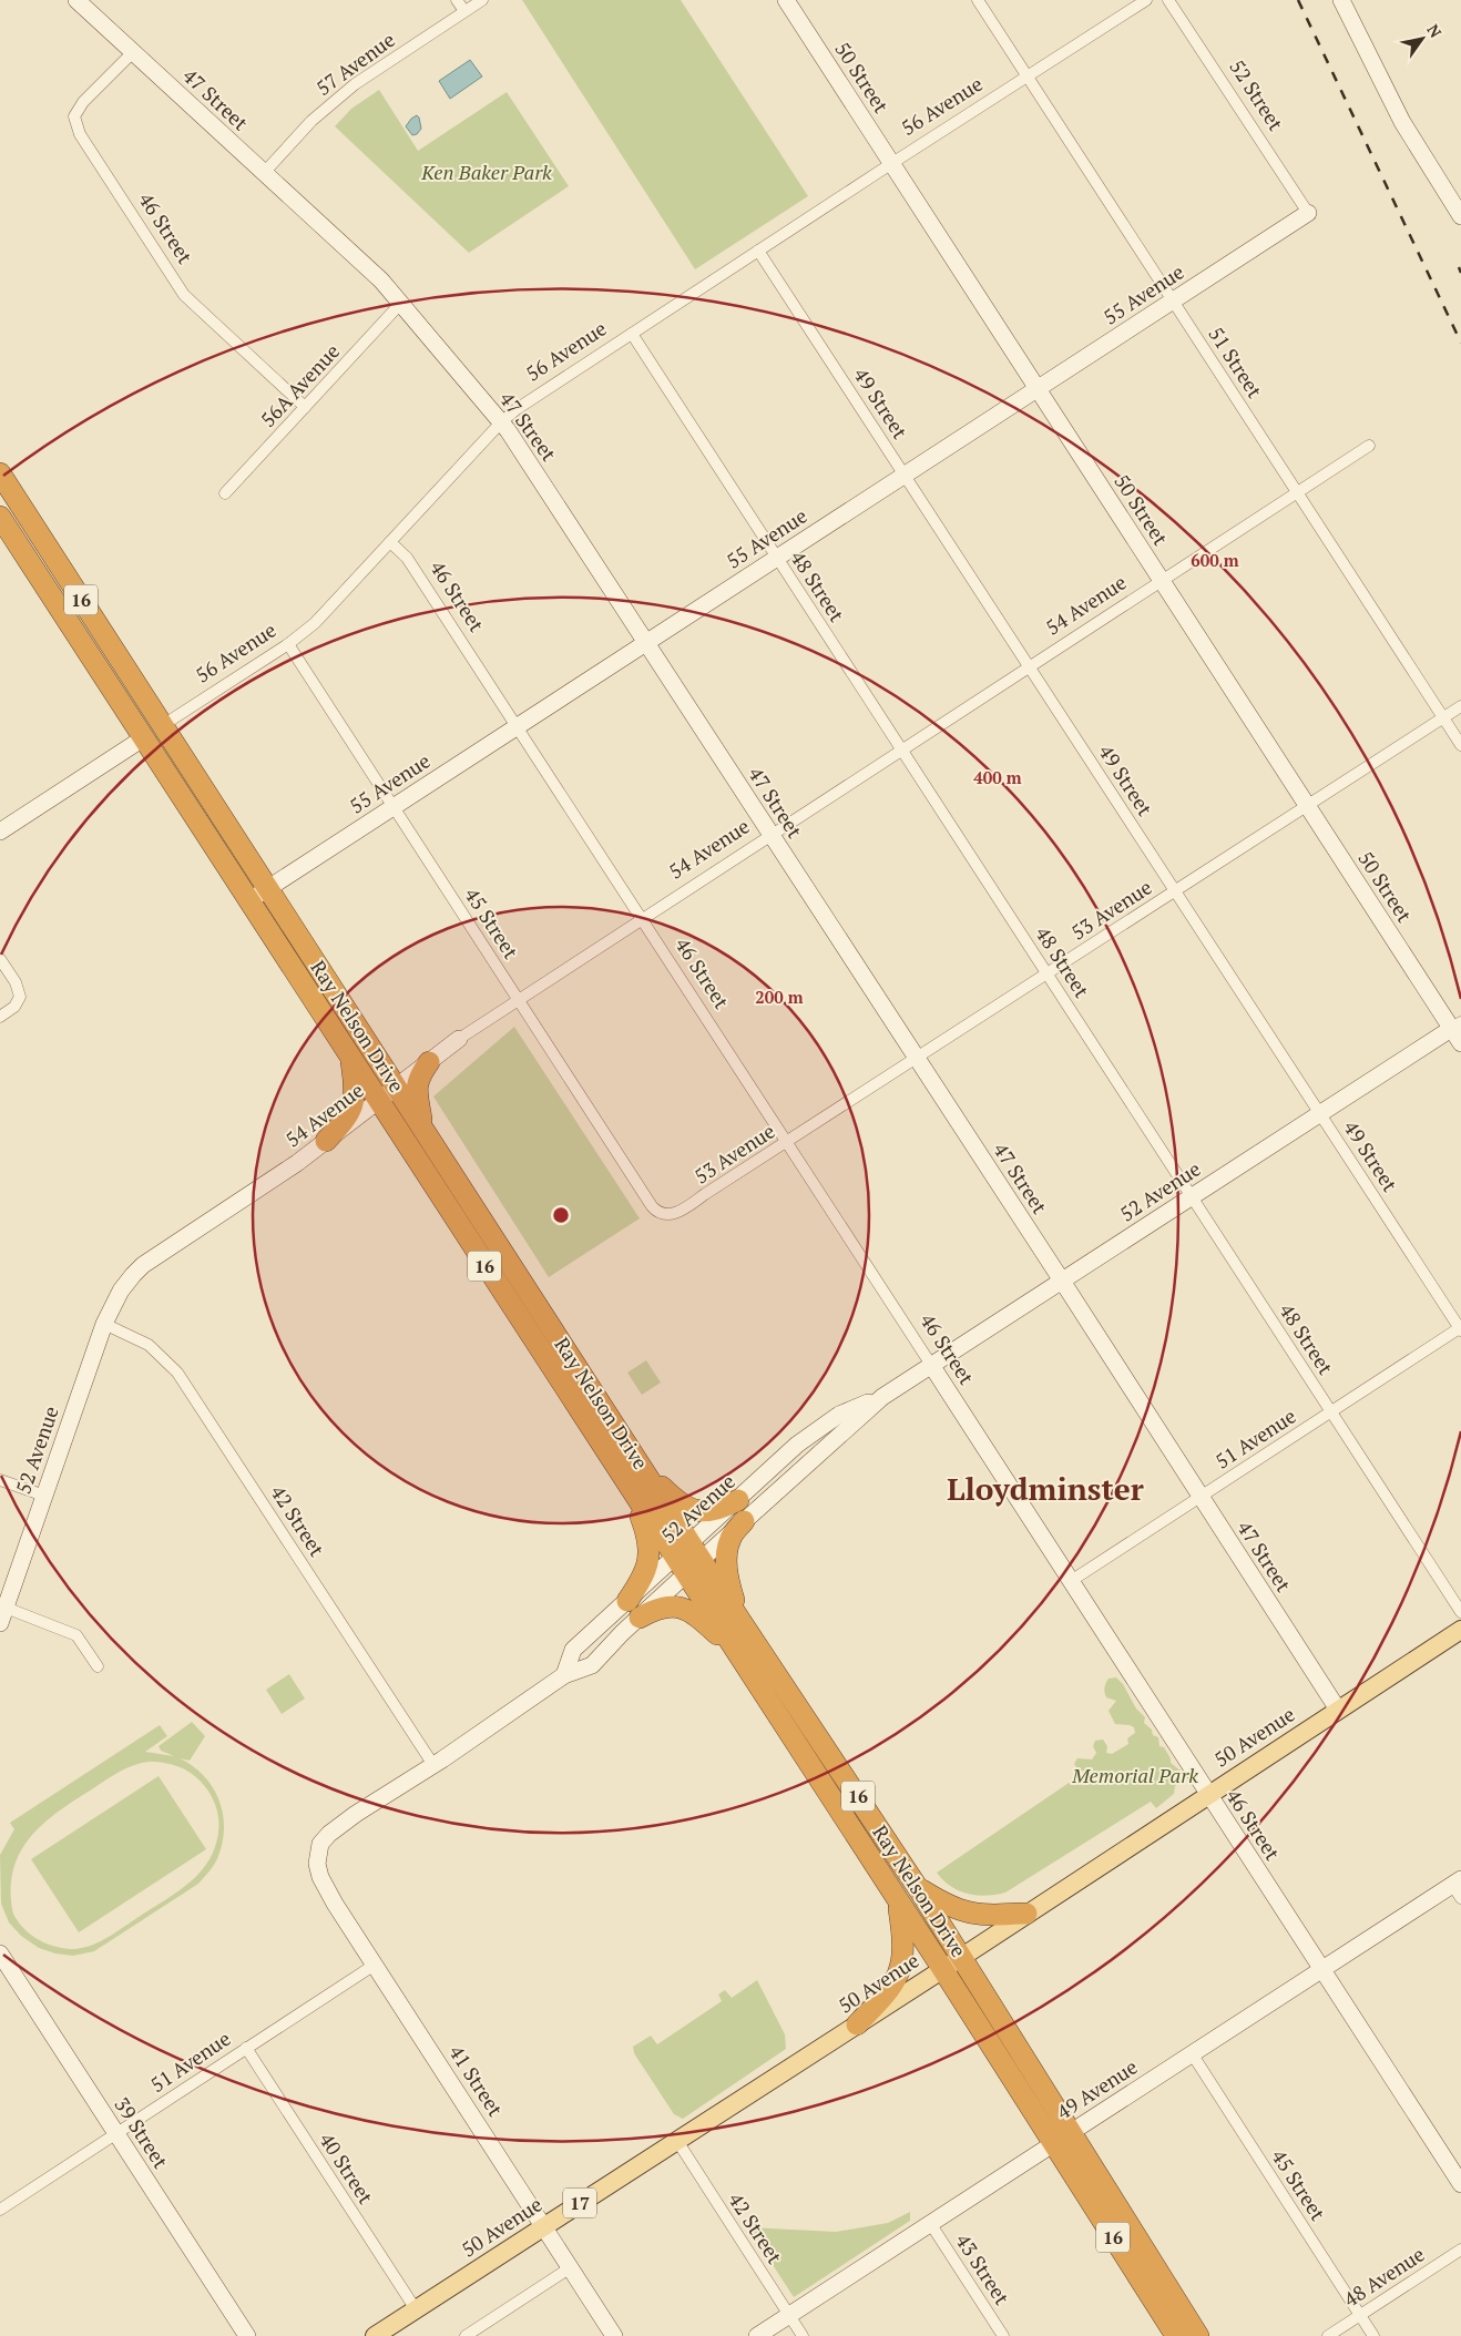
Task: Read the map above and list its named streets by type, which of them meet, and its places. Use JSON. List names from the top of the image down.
{
  "streets": {
    "highway": ["16", "Ray Nelson Drive"],
    "main road": ["50 Avenue", "17"],
    "street": [
      "57 Avenue",
      "50 Street",
      "52 Street",
      "47 Street",
      "56 Avenue",
      "46 Street",
      "55 Avenue",
      "51 Street",
      "56A Avenue",
      "49 Street",
      "48 Street",
      "54 Avenue",
      "53 Avenue",
      "45 Street",
      "52 Avenue",
      "51 Avenue",
      "42 Street",
      "41 Street",
      "49 Avenue",
      "39 Street",
      "40 Street",
      "43 Street",
      "48 Avenue"
    ]
  },
  "crossings": [
    ["57 Avenue", "47 Street"],
    ["50 Street", "56 Avenue"],
    ["50 Street", "55 Avenue"],
    ["50 Street", "54 Avenue"],
    ["50 Street", "53 Avenue"],
    ["50 Street", "52 Avenue"],
    ["52 Street", "55 Avenue"],
    ["47 Street", "56 Avenue"],
    ["47 Street", "46 Street"],
    ["47 Street", "55 Avenue"],
    ["47 Street", "56A Avenue"],
    ["47 Street", "54 Avenue"],
    ["47 Street", "53 Avenue"],
    ["47 Street", "52 Avenue"],
    ["47 Street", "51 Avenue"],
    ["47 Street", "50 Avenue"],
    ["56 Avenue", "46 Street"],
    ["56 Avenue", "51 Street"],
    ["56 Avenue", "49 Street"],
    ["56 Avenue", "48 Street"],
    ["56 Avenue", "45 Street"],
    ["56 Avenue", "Ray Nelson Drive"],
    ["46 Street", "55 Avenue"],
    ["46 Street", "56A Avenue"],
    ["46 Street", "54 Avenue"],
    ["46 Street", "53 Avenue"],
    ["46 Street", "52 Avenue"],
    ["46 Street", "51 Avenue"],
    ["46 Street", "50 Avenue"],
    ["46 Street", "49 Avenue"],
    ["55 Avenue", "51 Street"],
    ["55 Avenue", "49 Street"],
    ["55 Avenue", "48 Street"],
    ["55 Avenue", "45 Street"],
    ["55 Avenue", "Ray Nelson Drive"],
    ["51 Street", "54 Avenue"],
    ["51 Street", "53 Avenue"],
    ["49 Street", "54 Avenue"],
    ["49 Street", "53 Avenue"],
    ["49 Street", "52 Avenue"],
    ["49 Street", "51 Avenue"],
    ["48 Street", "54 Avenue"],
    ["48 Street", "53 Avenue"],
    ["48 Street", "52 Avenue"],
    ["48 Street", "51 Avenue"],
    ["54 Avenue", "45 Street"],
    ["54 Avenue", "Ray Nelson Drive"],
    ["54 Avenue", "52 Avenue"],
    ["54 Avenue", "42 Street"],
    ["53 Avenue", "45 Street"],
    ["45 Street", "49 Avenue"],
    ["45 Street", "48 Avenue"],
    ["Ray Nelson Drive", "52 Avenue"],
    ["Ray Nelson Drive", "50 Avenue"],
    ["Ray Nelson Drive", "49 Avenue"],
    ["52 Avenue", "42 Street"],
    ["52 Avenue", "41 Street"],
    ["51 Avenue", "41 Street"],
    ["51 Avenue", "39 Street"],
    ["51 Avenue", "40 Street"],
    ["42 Street", "50 Avenue"],
    ["42 Street", "49 Avenue"],
    ["50 Avenue", "41 Street"],
    ["50 Avenue", "40 Street"],
    ["49 Avenue", "43 Street"]
  ],
  "districts": ["Lloydminster"],
  "parks": ["Ken Baker Park", "Memorial Park"],
  "north": "top right",
  "rings": ["600 m", "400 m", "200 m"]
}
